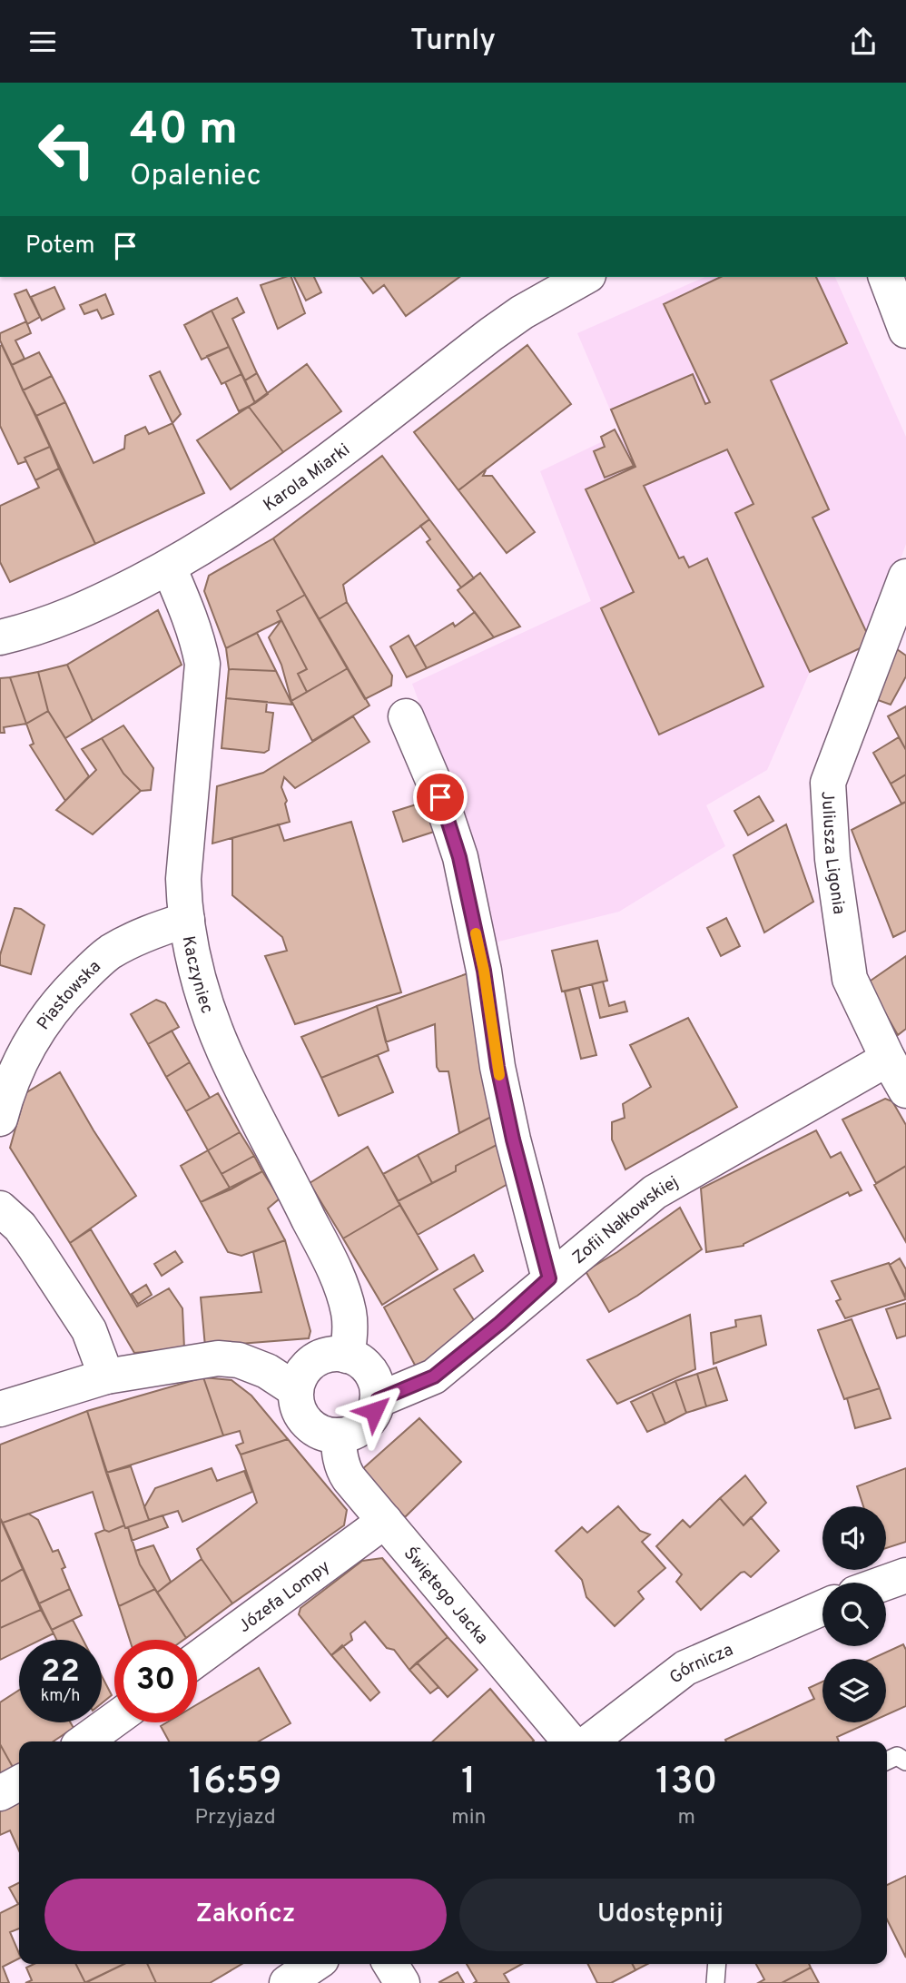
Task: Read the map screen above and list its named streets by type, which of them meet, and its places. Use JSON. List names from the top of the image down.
{
  "streets": {
    "street": [
      "Karola Miarki",
      "Juliusza Ligonia",
      "Kaczyniec",
      "Piastowska",
      "Zofii Nałkowskiej",
      "Józefa Lompy",
      "Świętego Jacka",
      "Górnicza"
    ]
  },
  "crossings": [
    ["Karola Miarki", "Kaczyniec"],
    ["Juliusza Ligonia", "Zofii Nałkowskiej"],
    ["Kaczyniec", "Piastowska"],
    ["Kaczyniec", "Zofii Nałkowskiej"],
    ["Kaczyniec", "Świętego Jacka"],
    ["Zofii Nałkowskiej", "Świętego Jacka"],
    ["Józefa Lompy", "Świętego Jacka"]
  ],
  "page": {
    "header": "Turnly",
    "turn": ["40 m", "Opaleniec"],
    "then": "Potem",
    "speed": "22 km/h",
    "limit": "30",
    "eta": [
      "16:59",
      "Przyjazd",
      "1",
      "min",
      "130",
      "m"
    ],
    "buttons": ["Zakończ", "Udostępnij"]
  }
}
